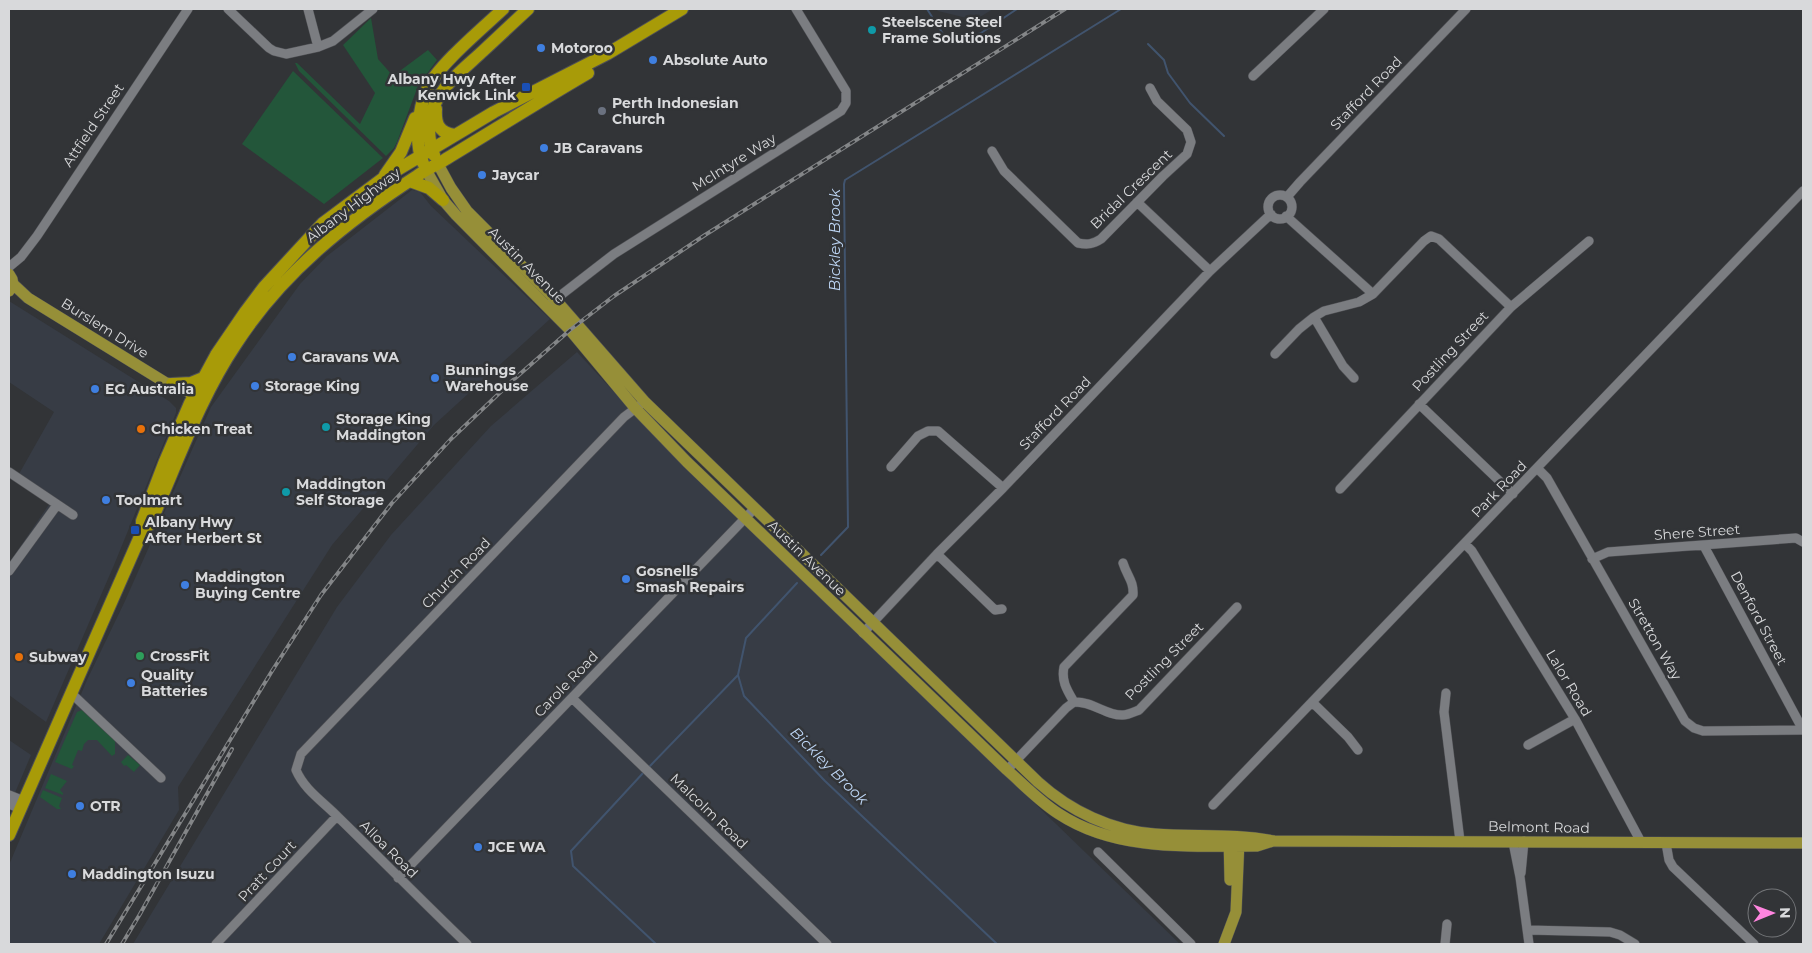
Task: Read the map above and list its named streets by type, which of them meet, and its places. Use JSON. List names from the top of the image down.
{
  "streets": {
    "highway": ["Albany Highway"],
    "main road": ["Austin Avenue", "Burslem Drive", "Belmont Road"],
    "street": [
      "Stafford Road",
      "Attfield Street",
      "McIntyre Way",
      "Bridal Crescent",
      "Postling Street",
      "Park Road",
      "Shere Street",
      "Church Road",
      "Denford Street",
      "Stretton Way",
      "Lalor Road",
      "Carole Road",
      "Malcolm Road",
      "Alloa Road",
      "Pratt Court"
    ]
  },
  "crossings": [
    ["Stafford Road", "Austin Avenue"],
    ["Attfield Street", "Burslem Drive"],
    ["McIntyre Way", "Austin Avenue"],
    ["Albany Highway", "Austin Avenue"],
    ["Albany Highway", "Burslem Drive"],
    ["Austin Avenue", "Church Road"],
    ["Austin Avenue", "Carole Road"],
    ["Austin Avenue", "Belmont Road"],
    ["Park Road", "Stretton Way"],
    ["Park Road", "Lalor Road"],
    ["Shere Street", "Denford Street"],
    ["Shere Street", "Stretton Way"],
    ["Church Road", "Alloa Road"],
    ["Denford Street", "Stretton Way"],
    ["Lalor Road", "Belmont Road"],
    ["Carole Road", "Malcolm Road"],
    ["Carole Road", "Alloa Road"],
    ["Alloa Road", "Pratt Court"]
  ],
  "water": ["Bickley Brook"],
  "places": {
    "other": [
      "Steelscene Steel Frame Solutions",
      "Motoroo",
      "Absolute Auto",
      "Perth Indonesian Church",
      "JB Caravans",
      "Jaycar",
      "Caravans WA",
      "Bunnings Warehouse",
      "Storage King",
      "EG Australia",
      "Storage King Maddington",
      "Chicken Treat",
      "Maddington Self Storage",
      "Toolmart",
      "Gosnells Smash Repairs",
      "Maddington Buying Centre",
      "CrossFit",
      "Subway",
      "Quality Batteries",
      "OTR",
      "JCE WA",
      "Maddington Isuzu"
    ],
    "transit": ["Albany Hwy After Kenwick Link", "Albany Hwy After Herbert St"]
  },
  "north": "right"
}
